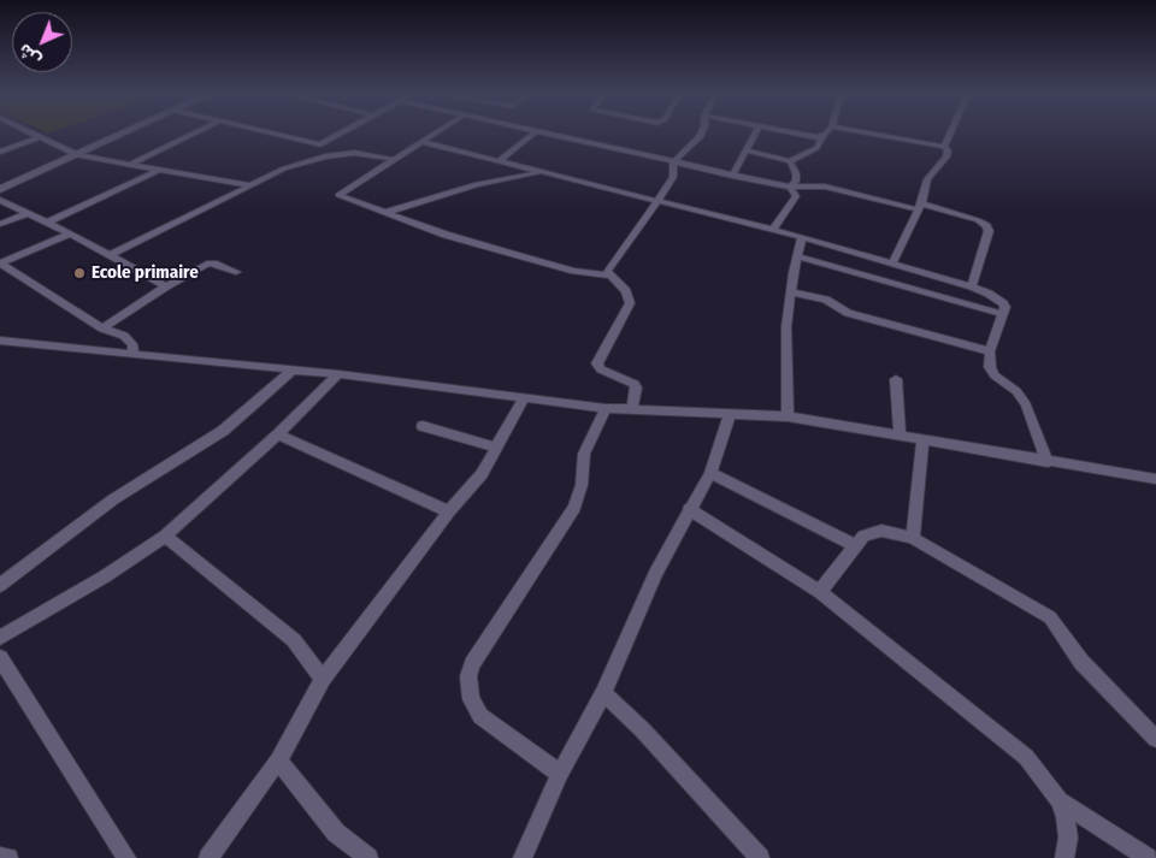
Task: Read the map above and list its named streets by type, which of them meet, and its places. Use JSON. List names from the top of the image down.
{
  "places": ["Ecole primaire"],
  "north": "bottom left"
}
